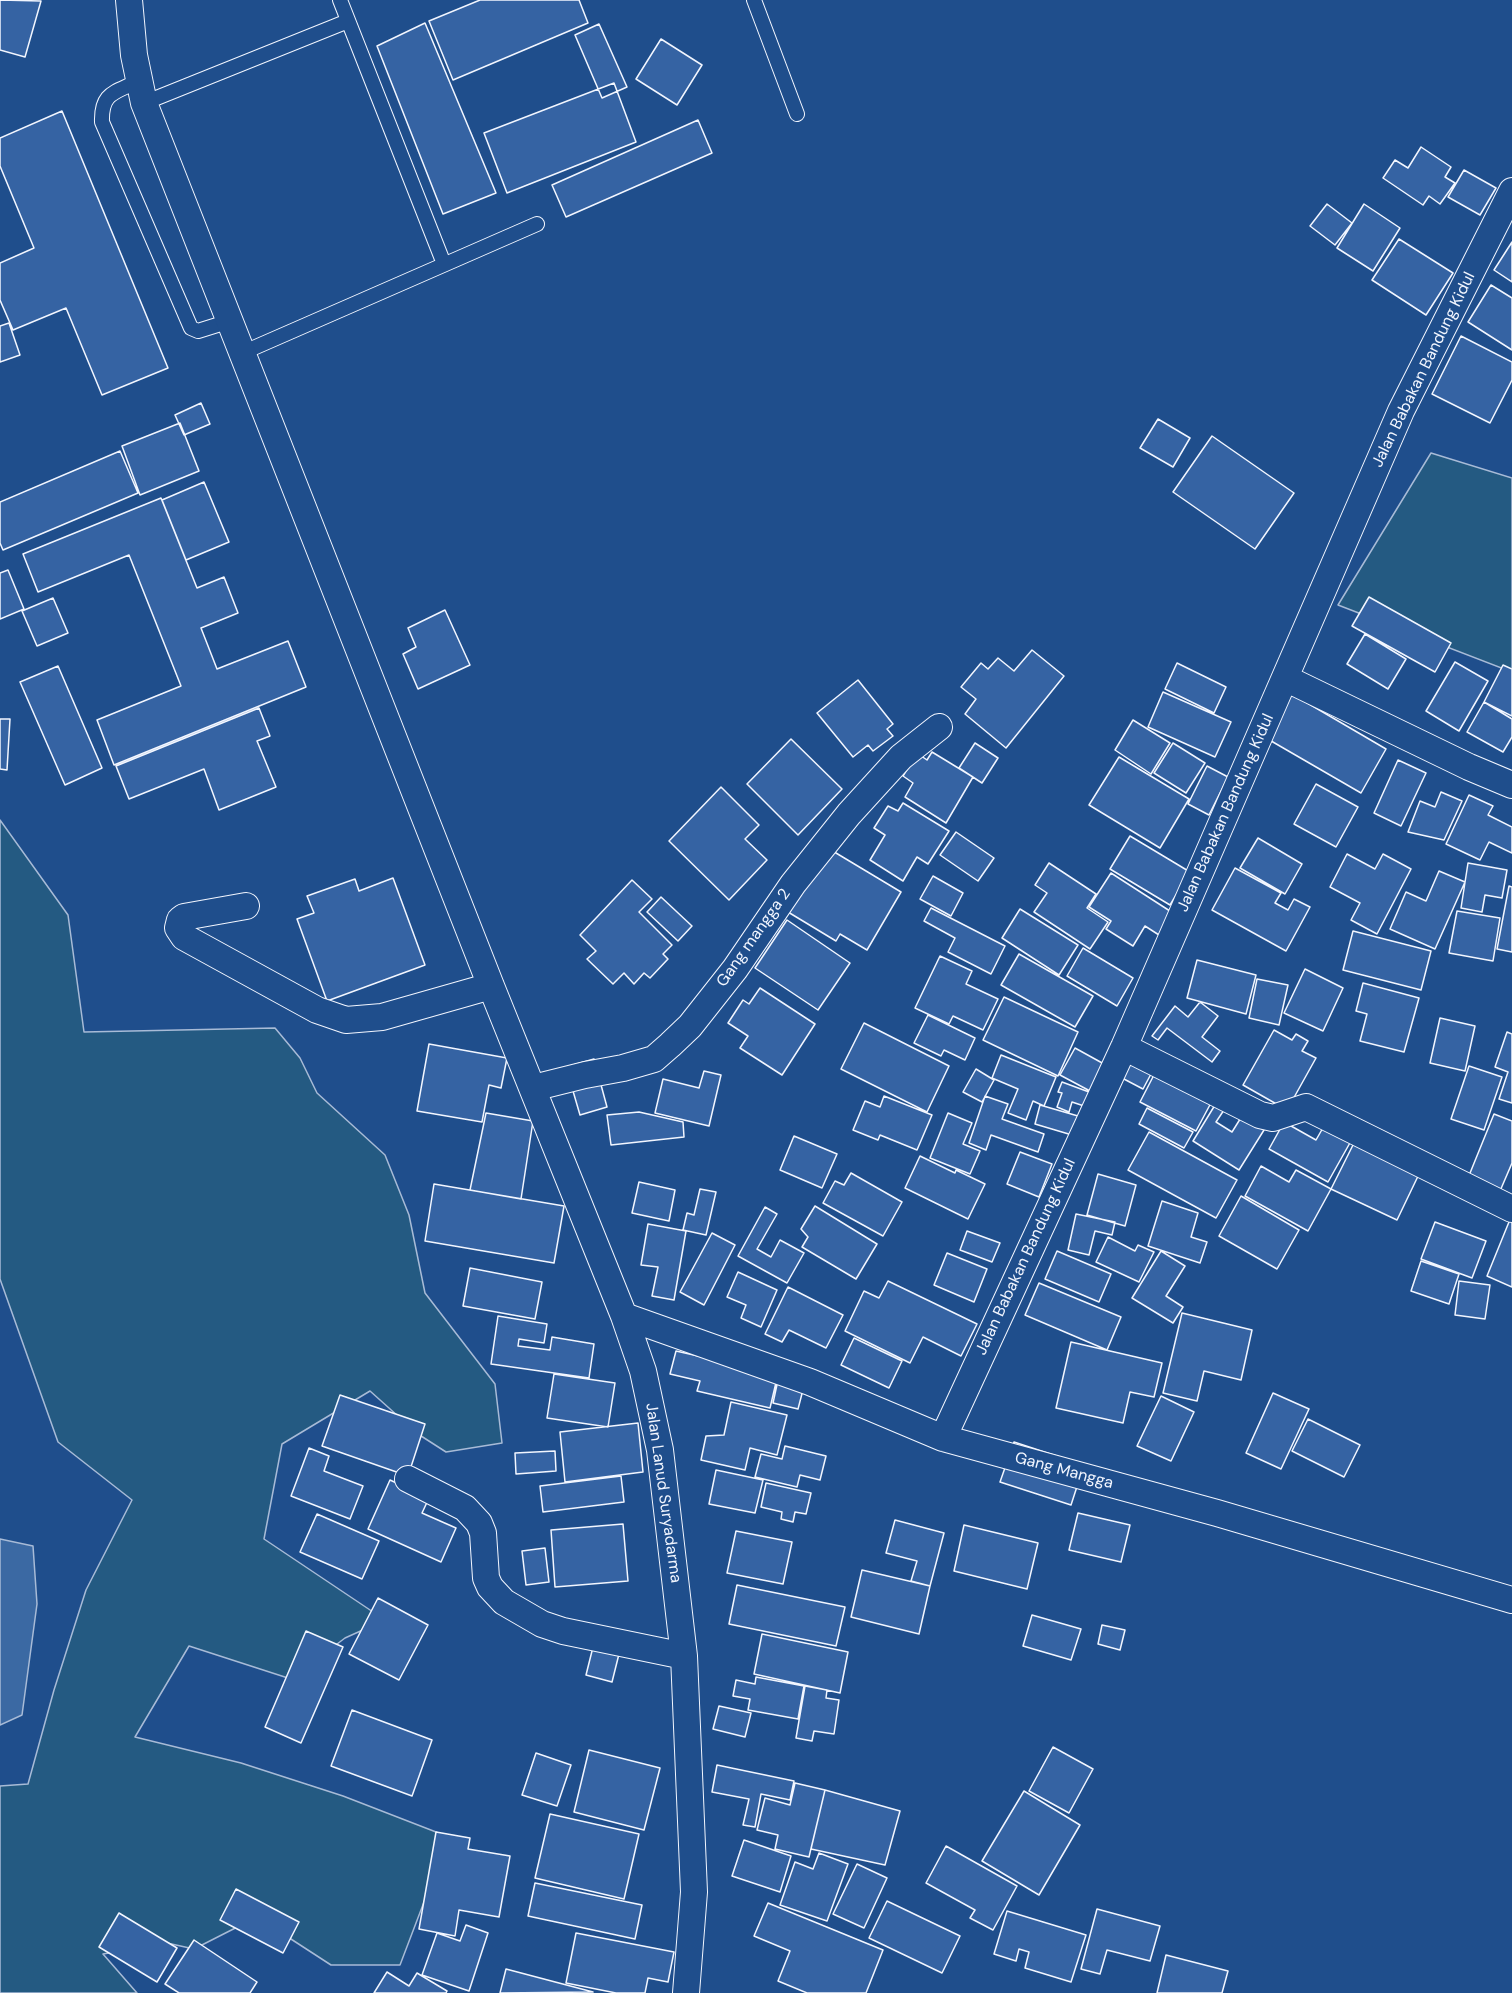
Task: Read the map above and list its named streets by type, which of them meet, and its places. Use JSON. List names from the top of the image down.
{
  "streets": {
    "street": [
      "Jalan Babakan Bandung Kidul",
      "Gang mangga 2",
      "Gang Mangga",
      "Jalan Lanud Suryadarma"
    ]
  },
  "crossings": [
    ["Jalan Babakan Bandung Kidul", "Gang Mangga"],
    ["Gang mangga 2", "Jalan Lanud Suryadarma"],
    ["Gang Mangga", "Jalan Lanud Suryadarma"]
  ]
}
